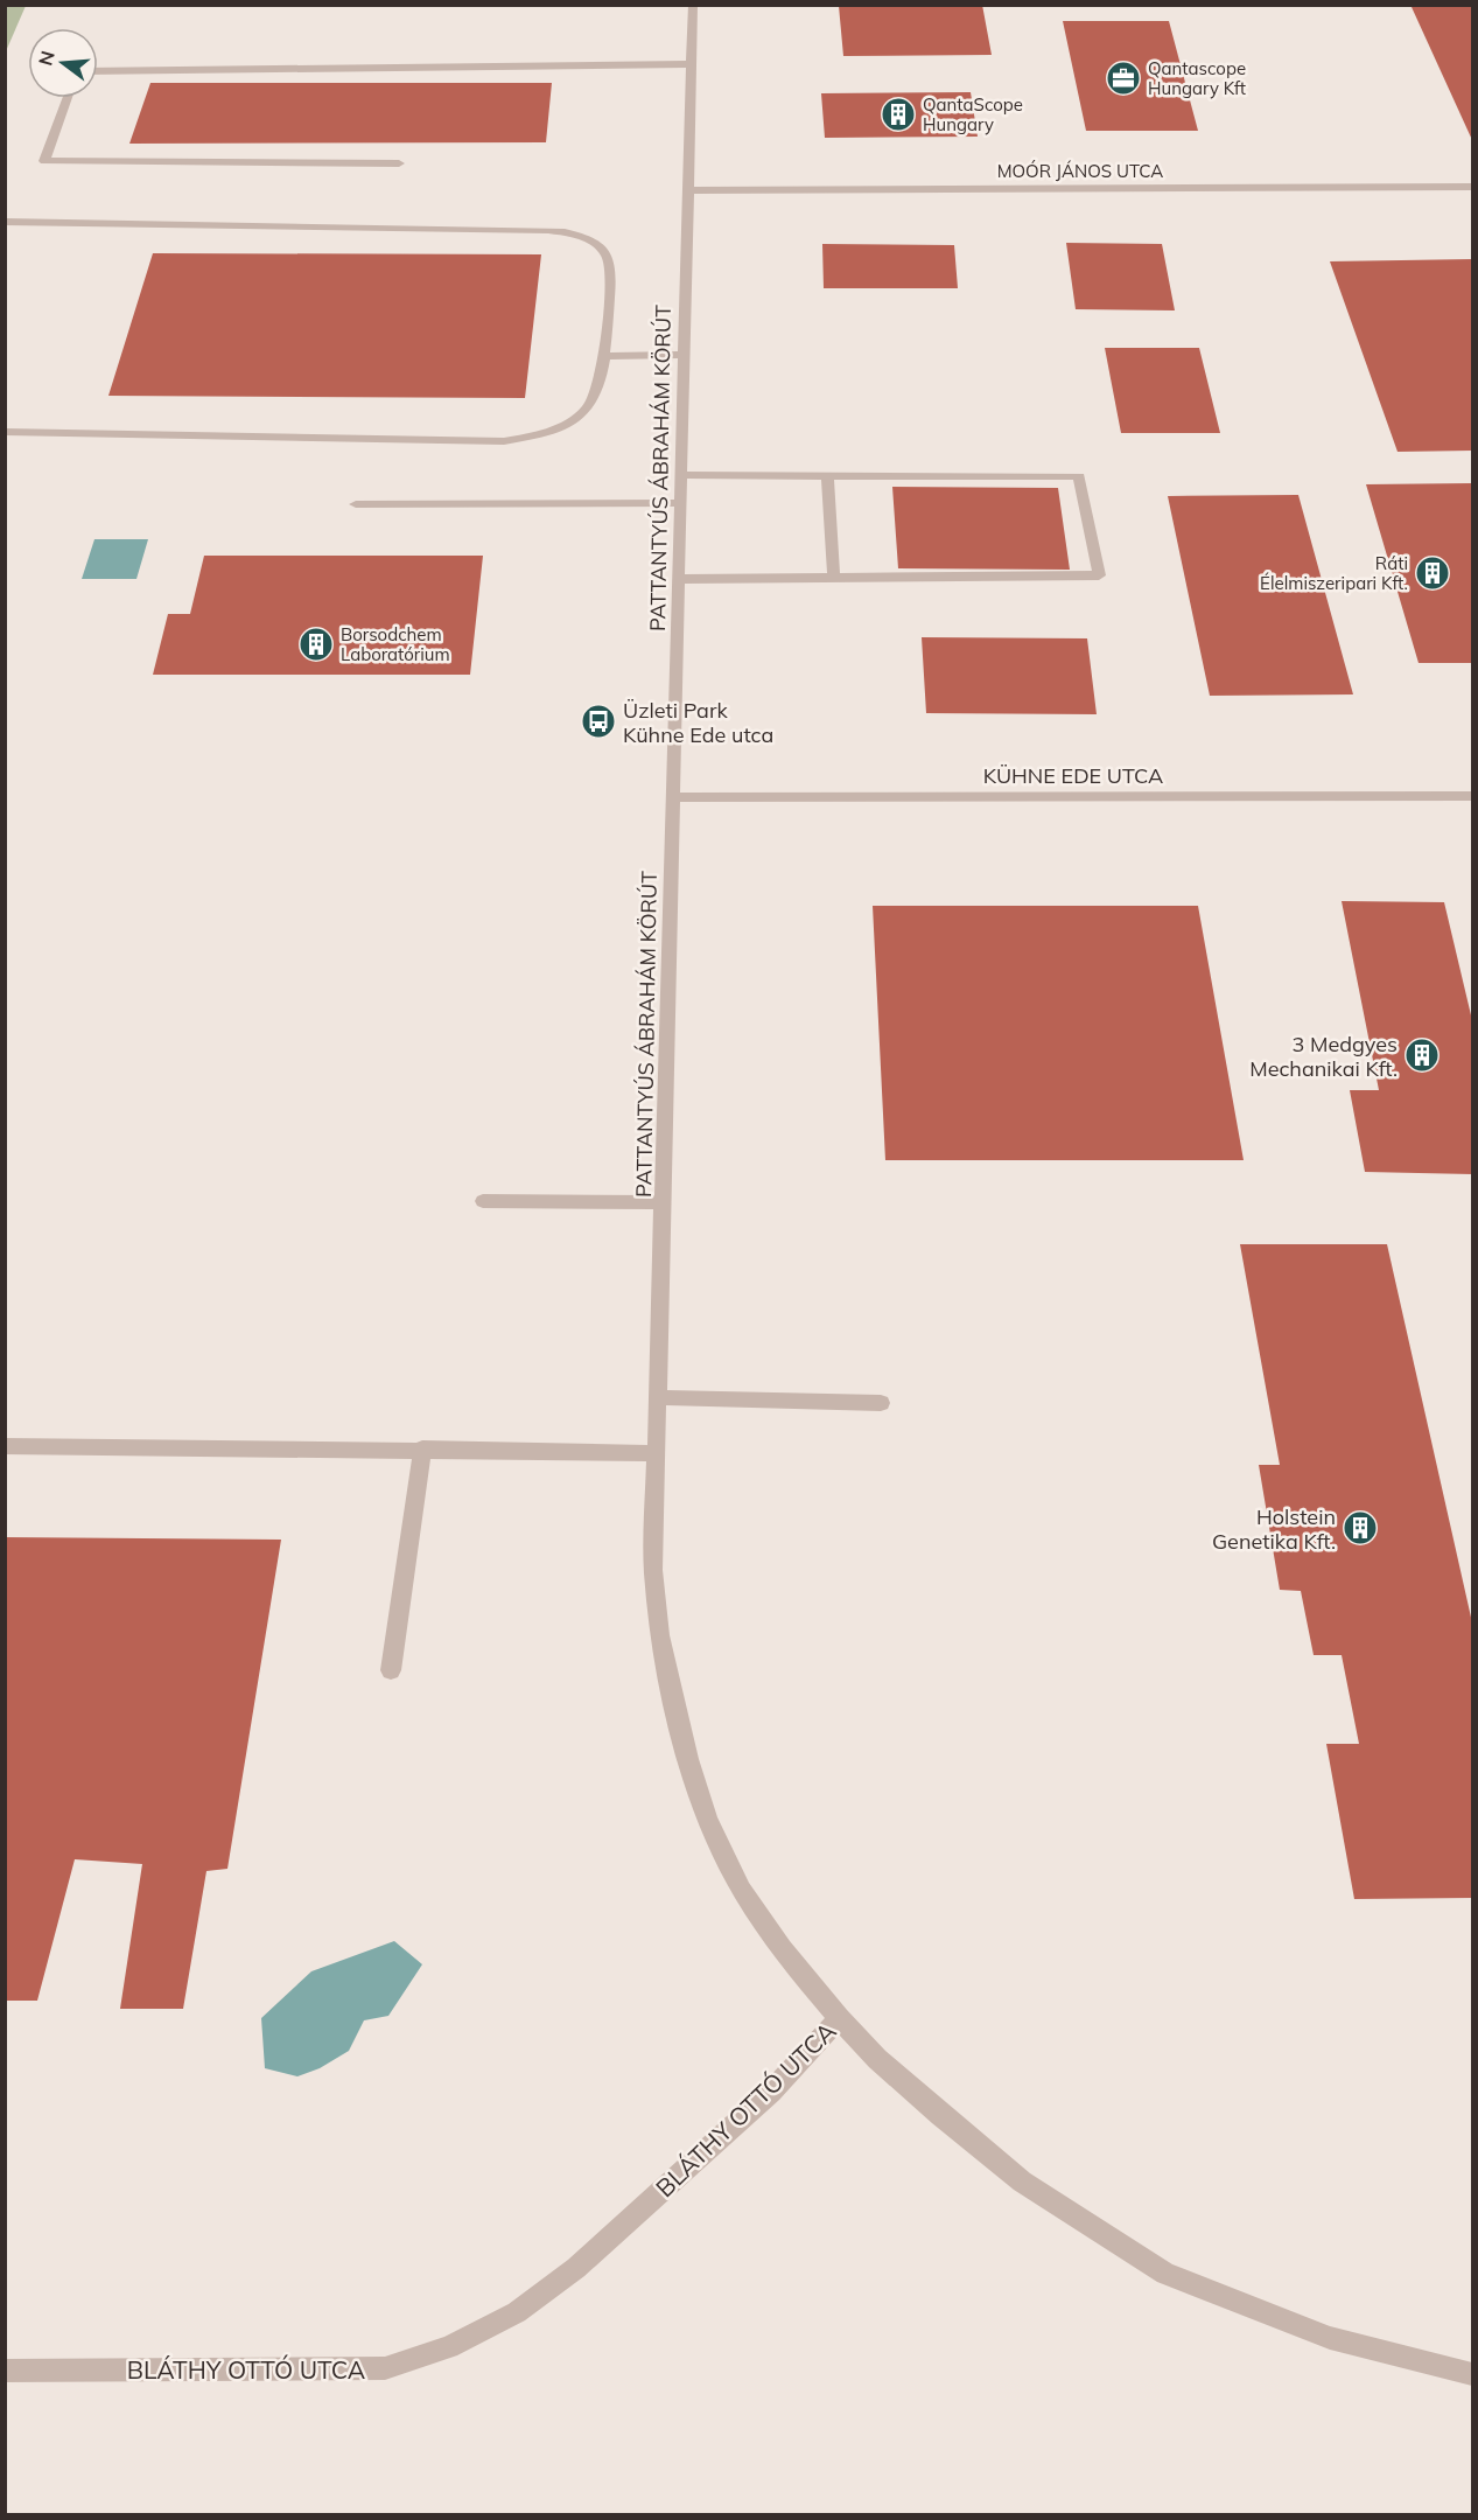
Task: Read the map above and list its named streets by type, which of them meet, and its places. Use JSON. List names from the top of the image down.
{
  "streets": {
    "street": [
      "MOÓR JÁNOS UTCA",
      "PATTANTYÚS ÁBRAHÁM KÖRÚT",
      "KÜHNE EDE UTCA",
      "BLÁTHY OTTÓ UTCA"
    ]
  },
  "crossings": [
    ["MOÓR JÁNOS UTCA", "PATTANTYÚS ÁBRAHÁM KÖRÚT"],
    ["PATTANTYÚS ÁBRAHÁM KÖRÚT", "KÜHNE EDE UTCA"],
    ["PATTANTYÚS ÁBRAHÁM KÖRÚT", "BLÁTHY OTTÓ UTCA"]
  ],
  "places": {
    "office": ["Qantascope Hungary Kft"],
    "building": [
      "QantaScope Hungary",
      "Ráti Élelmiszeripari Kft.",
      "Borsodchem Laboratórium",
      "3 Medgyes Mechanikai Kft.",
      "Holstein Genetika Kft."
    ],
    "bus stop": ["Üzleti Park Kühne Ede utca"]
  },
  "north": "left"
}
